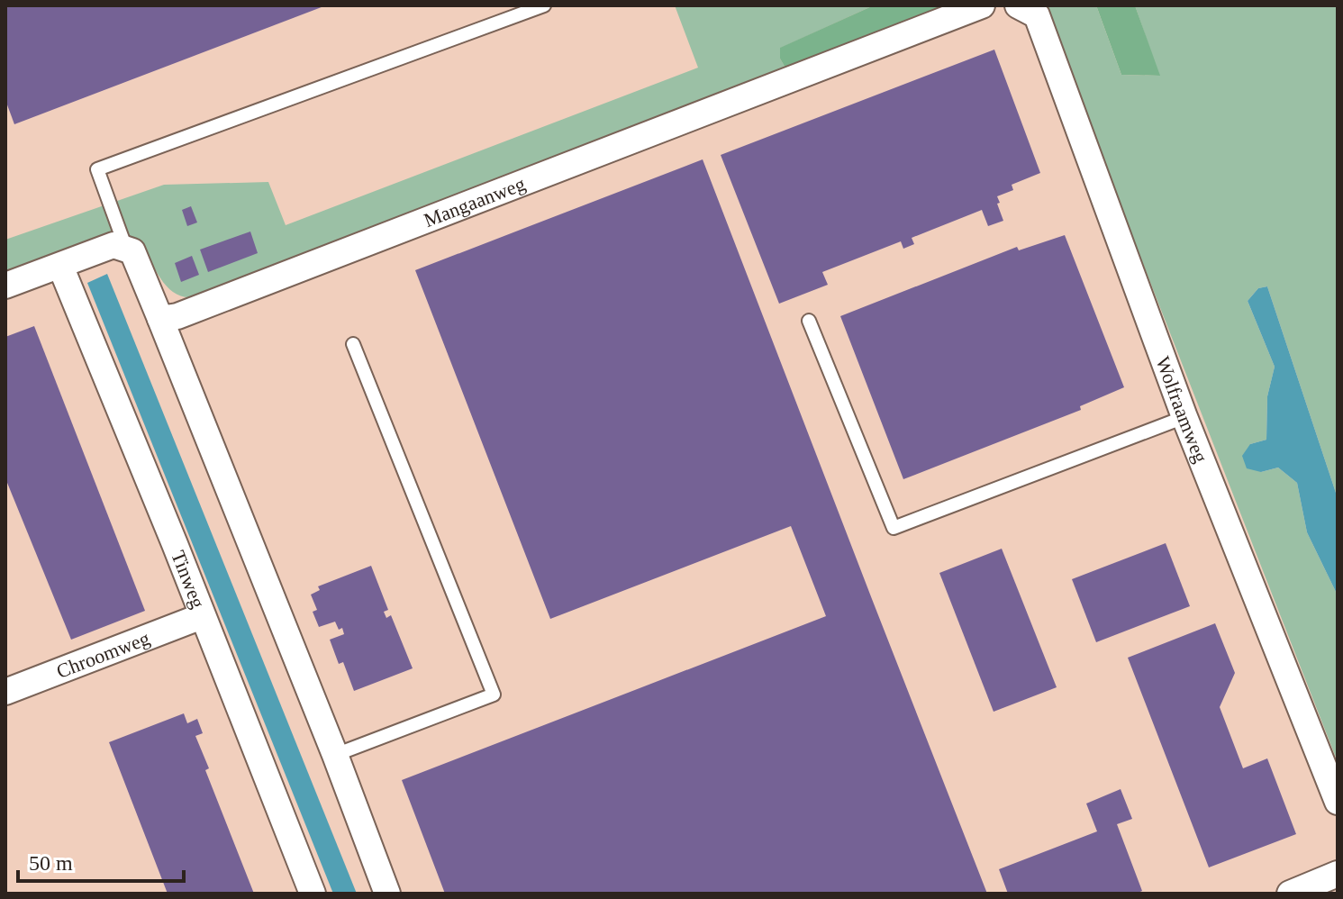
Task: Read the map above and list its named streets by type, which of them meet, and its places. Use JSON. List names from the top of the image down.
{
  "streets": {
    "street": [
      "Mangaanweg",
      "Wolfraamweg",
      "Tinweg",
      "Chroomweg"
    ]
  },
  "crossings": [
    ["Tinweg", "Chroomweg"]
  ],
  "scale_bar": "50 m"
}
